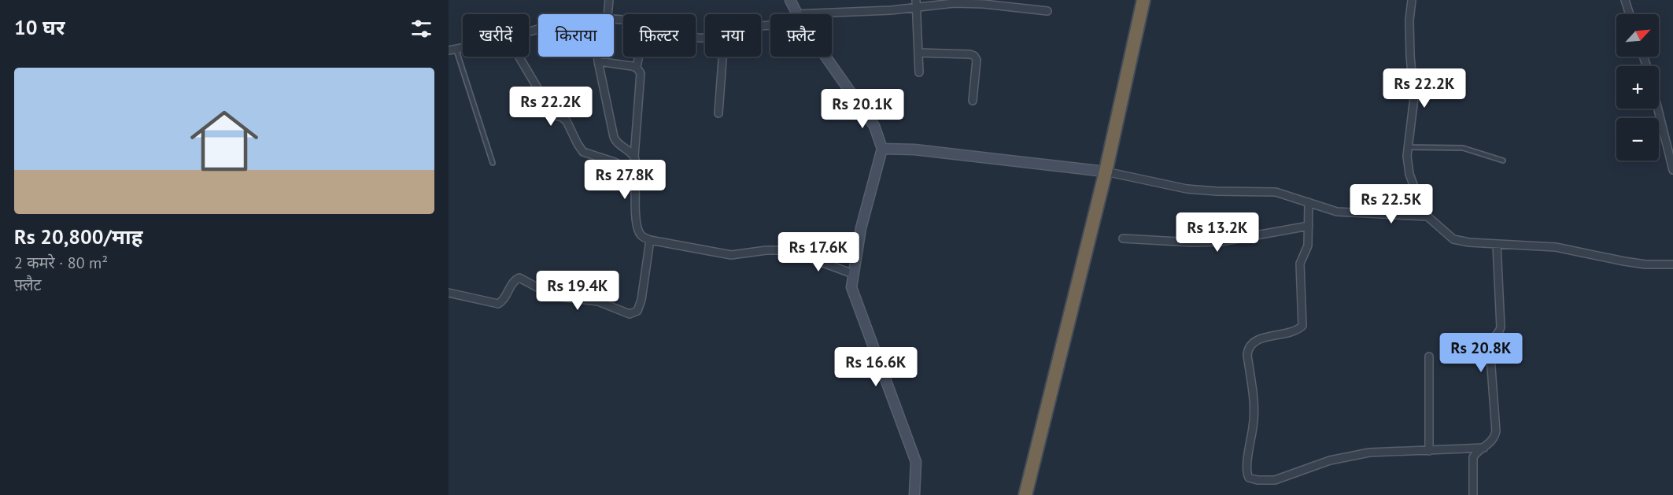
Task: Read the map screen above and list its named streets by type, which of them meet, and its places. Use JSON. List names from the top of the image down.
{
  "north": "top right",
  "page": {
    "heading": "10 घर",
    "map_buttons": ["+", "−"],
    "chip": [
      "खरीदें",
      "किराया",
      "फ़िल्टर",
      "नया",
      "फ़्लैट"
    ],
    "list": [
      {
        "name": "Rs 20,800/माह",
        "note": "2 कमरे · 80 m² · फ़्लैट"
      }
    ],
    "price": [
      "Rs 22.2K",
      "Rs 22.2K",
      "Rs 20.1K",
      "Rs 27.8K",
      "Rs 22.5K",
      "Rs 13.2K",
      "Rs 17.6K",
      "Rs 19.4K",
      "Rs 20.8K",
      "Rs 16.6K"
    ]
  }
}
